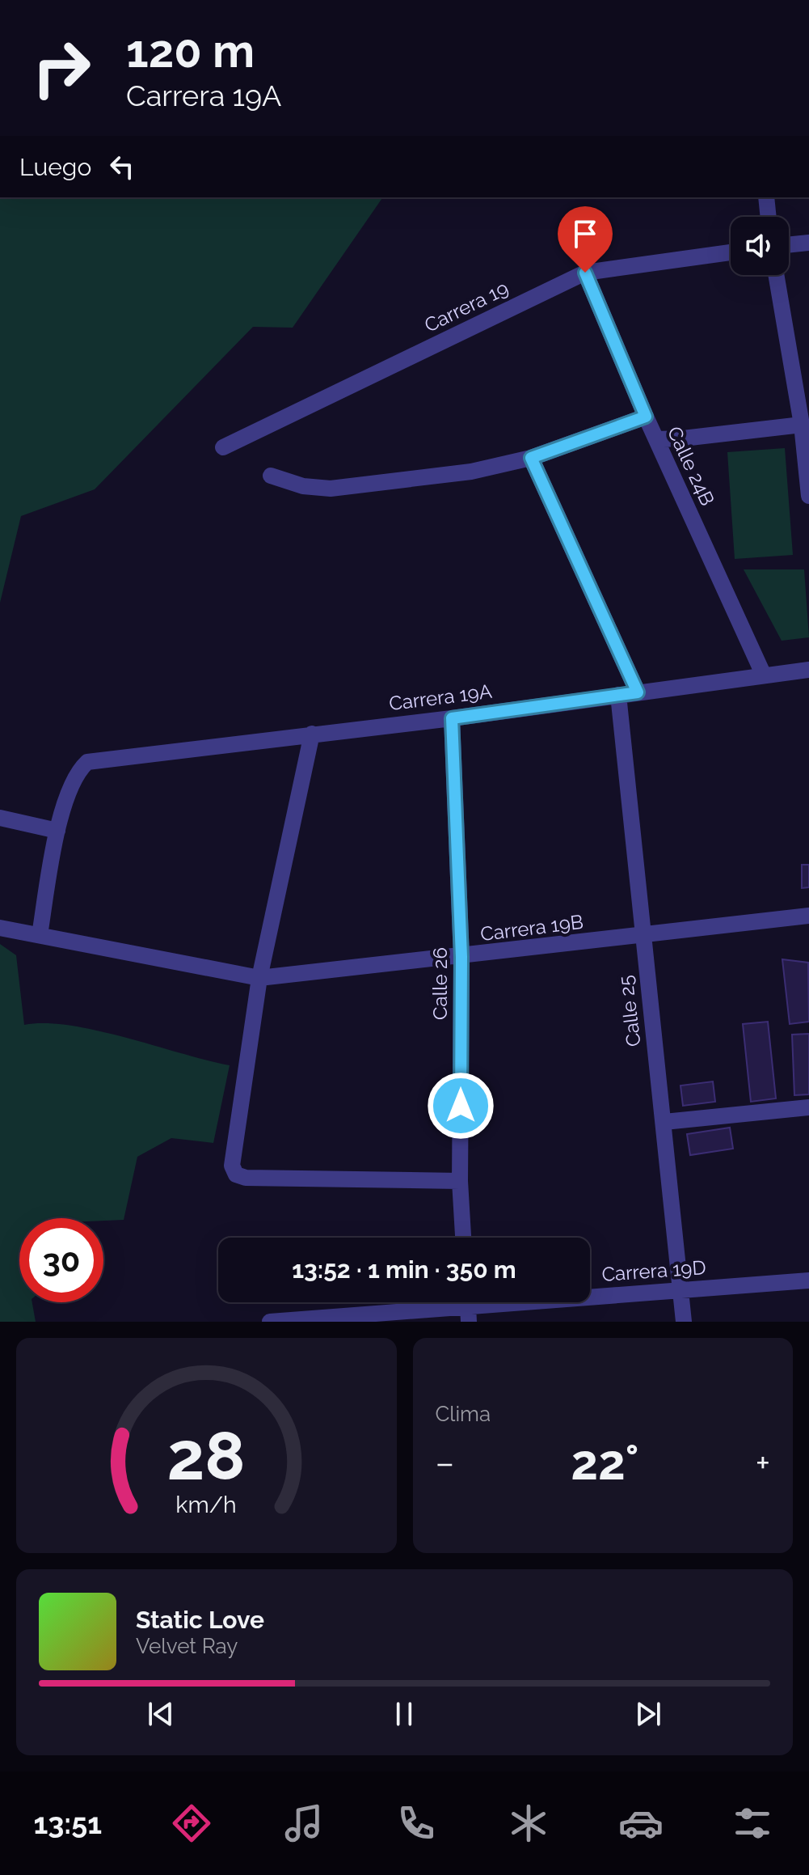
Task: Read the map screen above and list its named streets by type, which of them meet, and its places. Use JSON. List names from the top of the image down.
{
  "streets": {
    "street": [
      "Carrera 19",
      "Calle 24B",
      "Carrera 19A",
      "Carrera 19B",
      "Calle 26",
      "Calle 25",
      "Carrera 19D"
    ]
  },
  "crossings": [
    ["Carrera 19", "Calle 24B"],
    ["Calle 24B", "Carrera 19A"],
    ["Carrera 19A", "Calle 26"],
    ["Carrera 19A", "Calle 25"],
    ["Carrera 19B", "Calle 26"],
    ["Carrera 19B", "Calle 25"],
    ["Calle 25", "Carrera 19D"]
  ],
  "page": {
    "turn": ["120 m", "Carrera 19A"],
    "then": "Luego",
    "limit": "30",
    "trip": "13:52 · 1 min · 350 m",
    "tile": "Clima",
    "heat": ["−", "22°", "+"],
    "song": ["Static Love", "Velvet Ray"],
    "tabs": "13:51",
    "gauge": ["28", "km/h"]
  }
}
